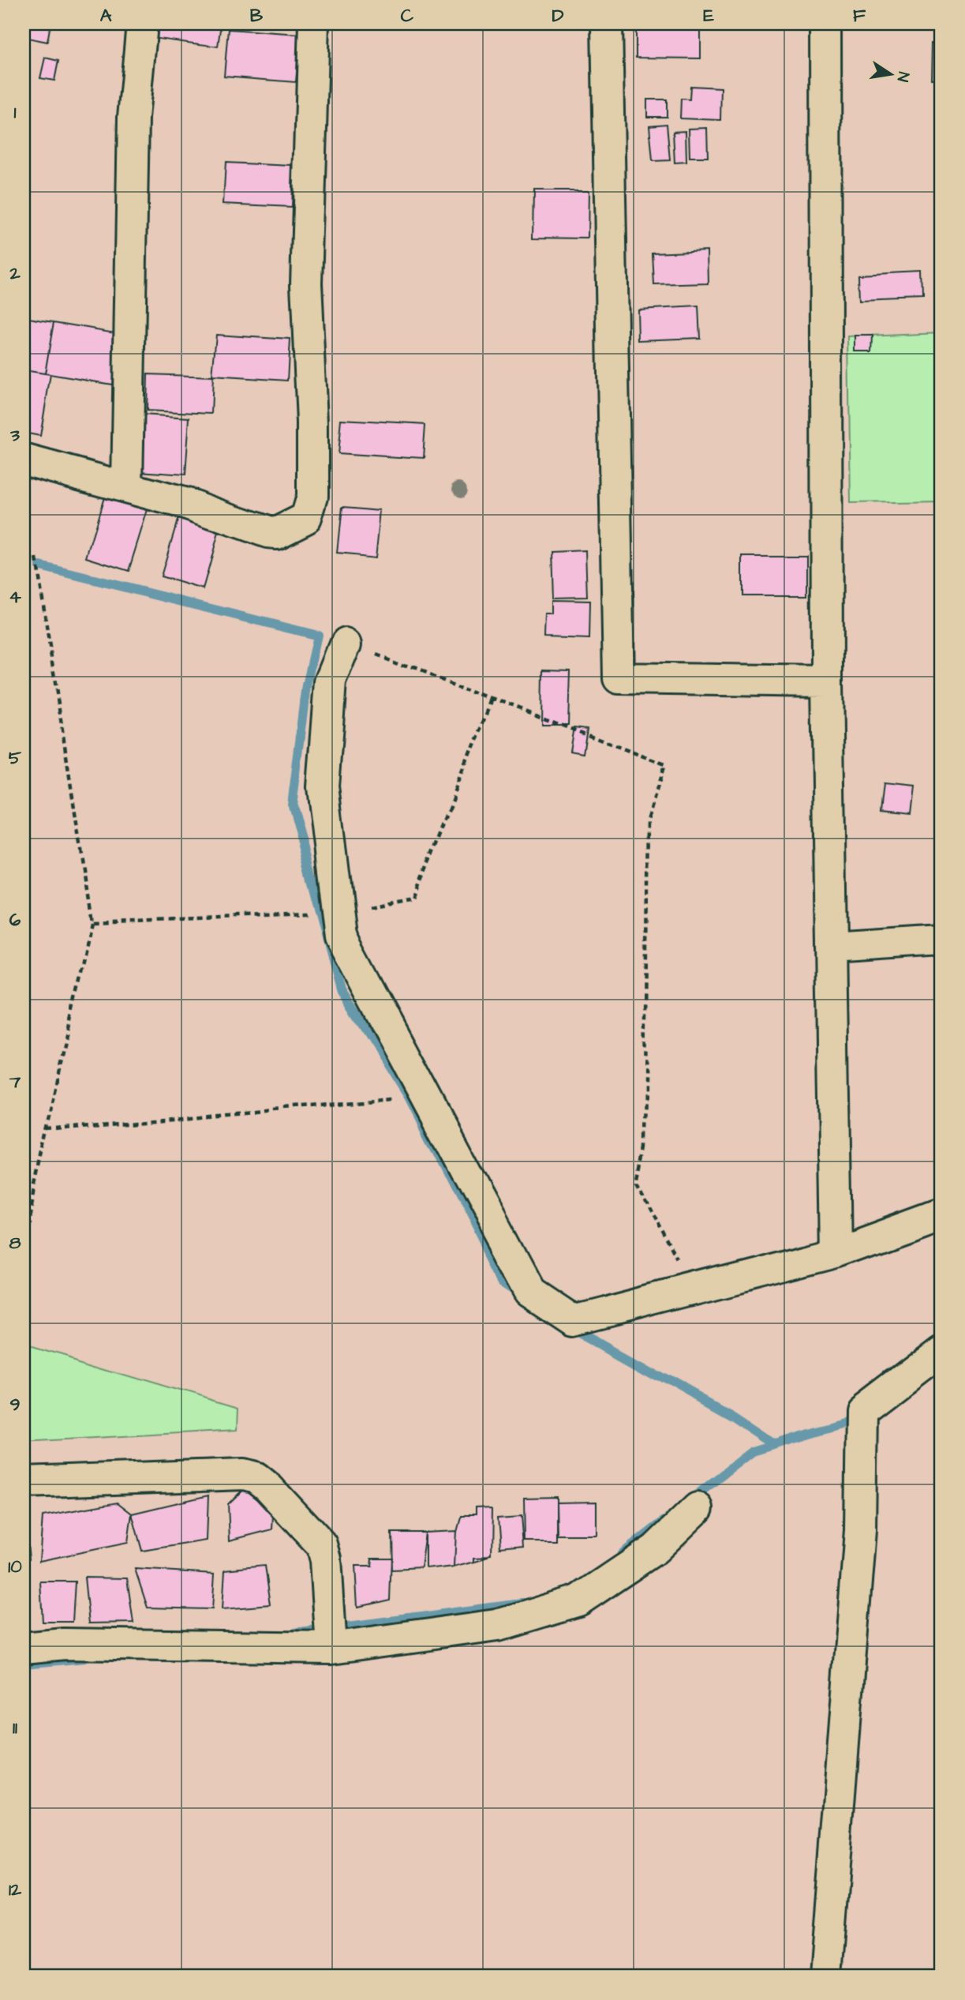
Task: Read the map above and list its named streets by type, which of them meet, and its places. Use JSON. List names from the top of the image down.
{
  "north": "right",
  "grid": {
    "columns": [
      "A",
      "B",
      "C",
      "D",
      "E",
      "F"
    ],
    "rows": [
      "1",
      "2",
      "3",
      "4",
      "5",
      "6",
      "7",
      "8",
      "9",
      "10",
      "11",
      "12"
    ]
  }
}
